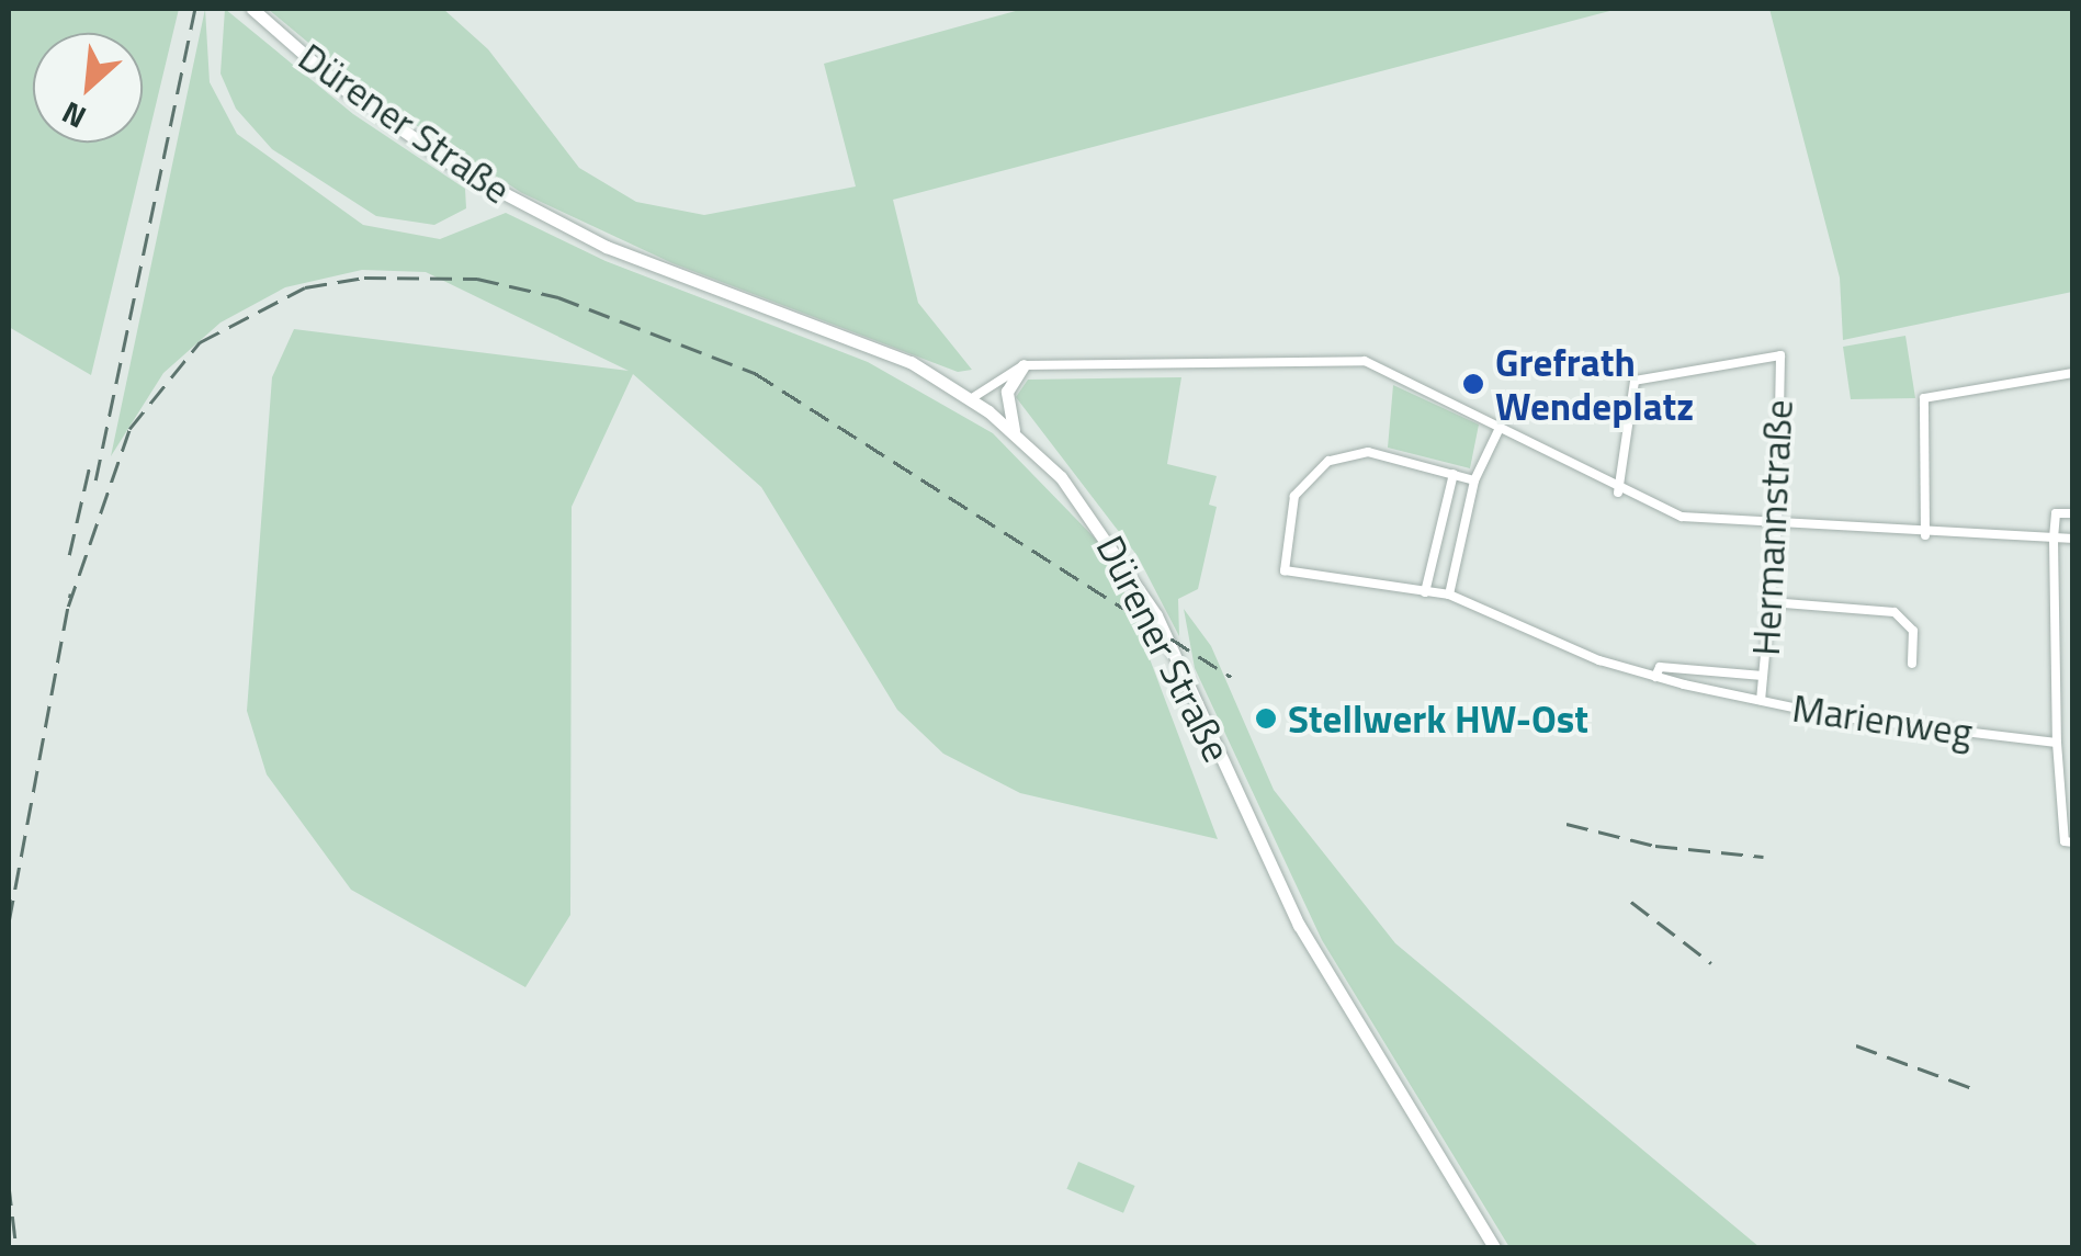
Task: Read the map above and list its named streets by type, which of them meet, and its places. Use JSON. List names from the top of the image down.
{
  "streets": {
    "main road": ["Dürener Straße"],
    "street": ["Hermannstraße", "Marienweg"]
  },
  "crossings": [
    ["Hermannstraße", "Marienweg"]
  ],
  "places": ["Grefrath Wendeplatz", "Stellwerk HW-Ost"],
  "north": "bottom left"
}
